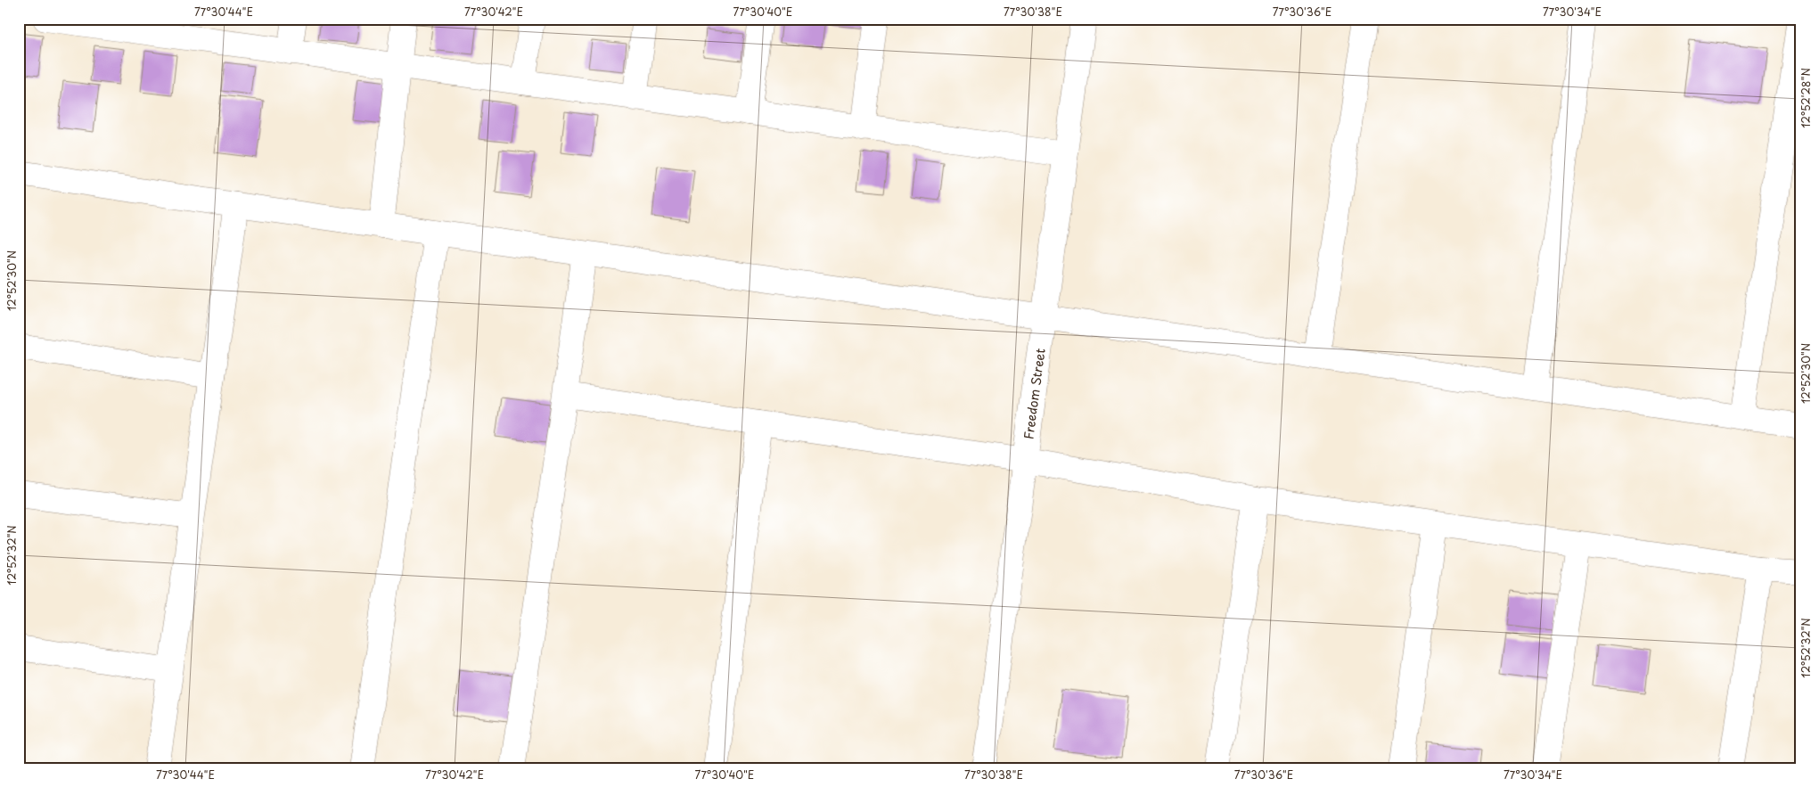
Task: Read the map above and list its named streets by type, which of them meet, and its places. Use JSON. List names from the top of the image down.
{
  "streets": {
    "street": ["Freedom Street"]
  },
  "coordinates": [
    "77°30'44\"E",
    "77°30'42\"E",
    "77°30'40\"E",
    "77°30'38\"E",
    "77°30'36\"E",
    "77°30'34\"E",
    "12°52'28\"N",
    "12°52'30\"N",
    "12°52'32\"N"
  ]
}
